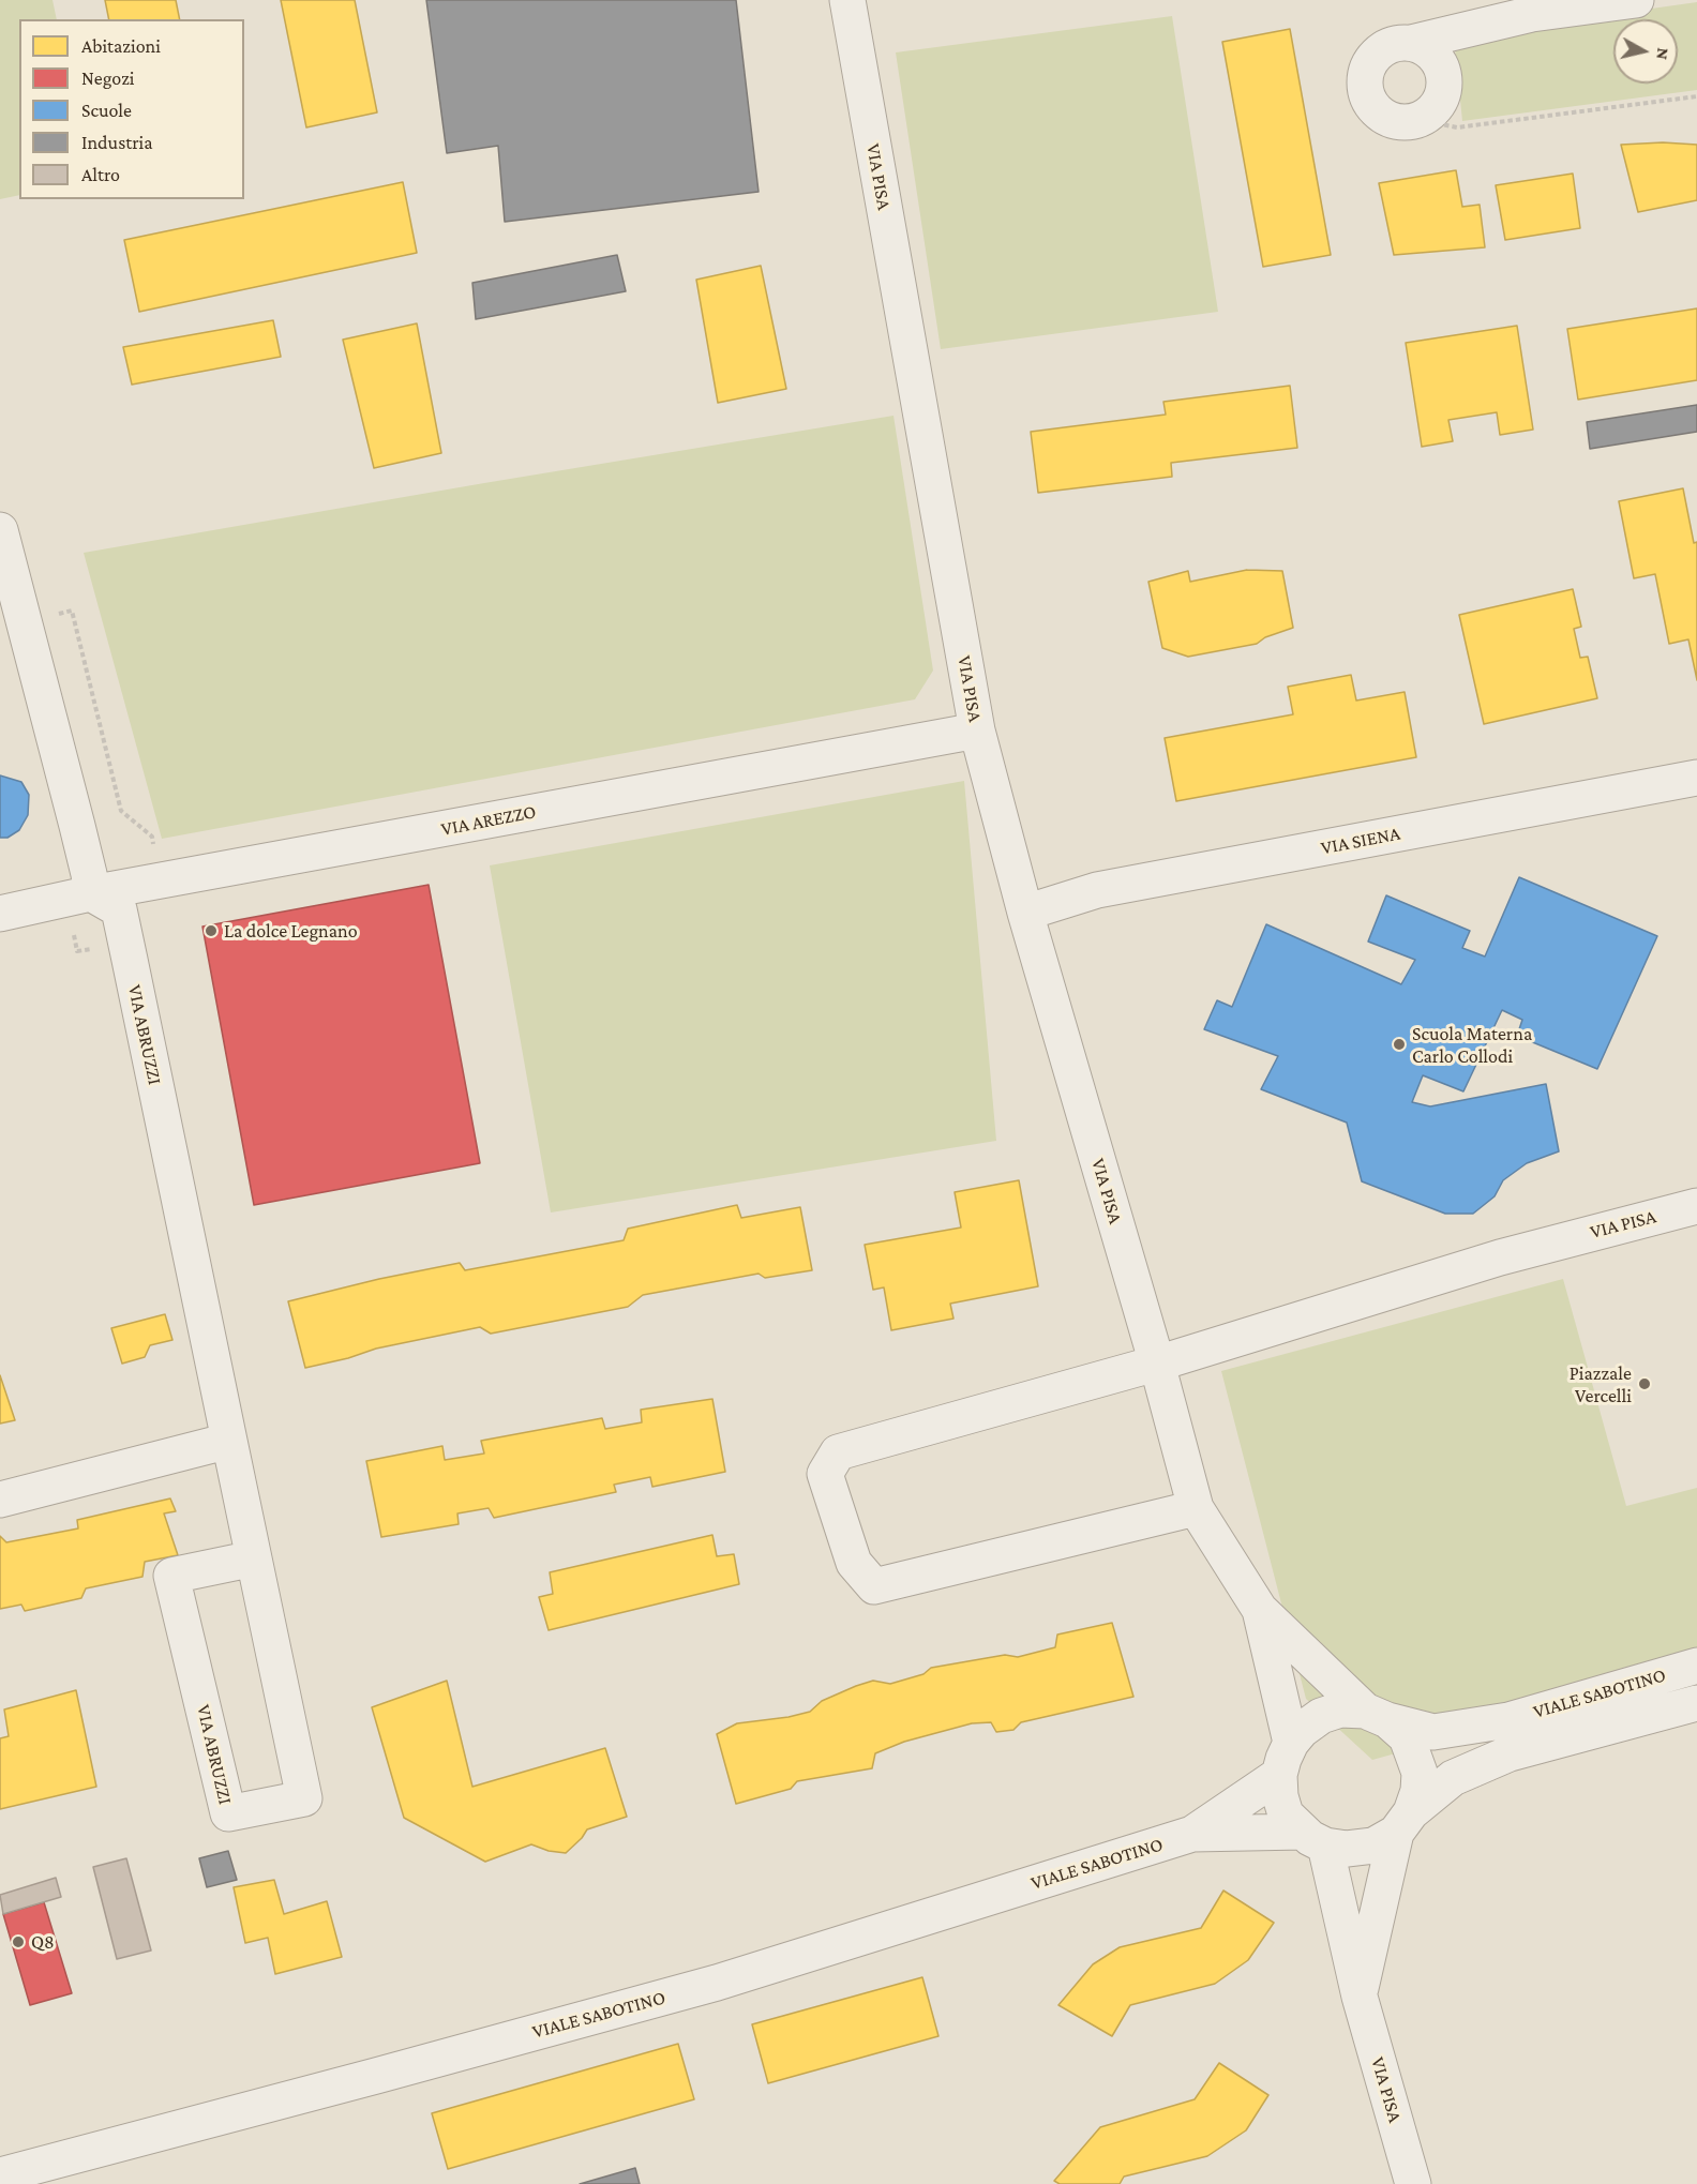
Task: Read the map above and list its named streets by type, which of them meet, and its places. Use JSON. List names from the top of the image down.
{
  "streets": {
    "street": [
      "VIA PISA",
      "VIA AREZZO",
      "VIA SIENA",
      "VIA ABRUZZI",
      "VIALE SABOTINO"
    ]
  },
  "crossings": [
    ["VIA PISA", "VIA AREZZO"],
    ["VIA PISA", "VIA SIENA"],
    ["VIA PISA", "VIALE SABOTINO"],
    ["VIA AREZZO", "VIA ABRUZZI"]
  ],
  "places": [
    "La dolce Legnano",
    "Scuola Materna Carlo Collodi",
    "Piazzale Vercelli",
    "Q8"
  ],
  "legend": [
    "Abitazioni",
    "Negozi",
    "Scuole",
    "Industria",
    "Altro"
  ],
  "north": "right"
}
